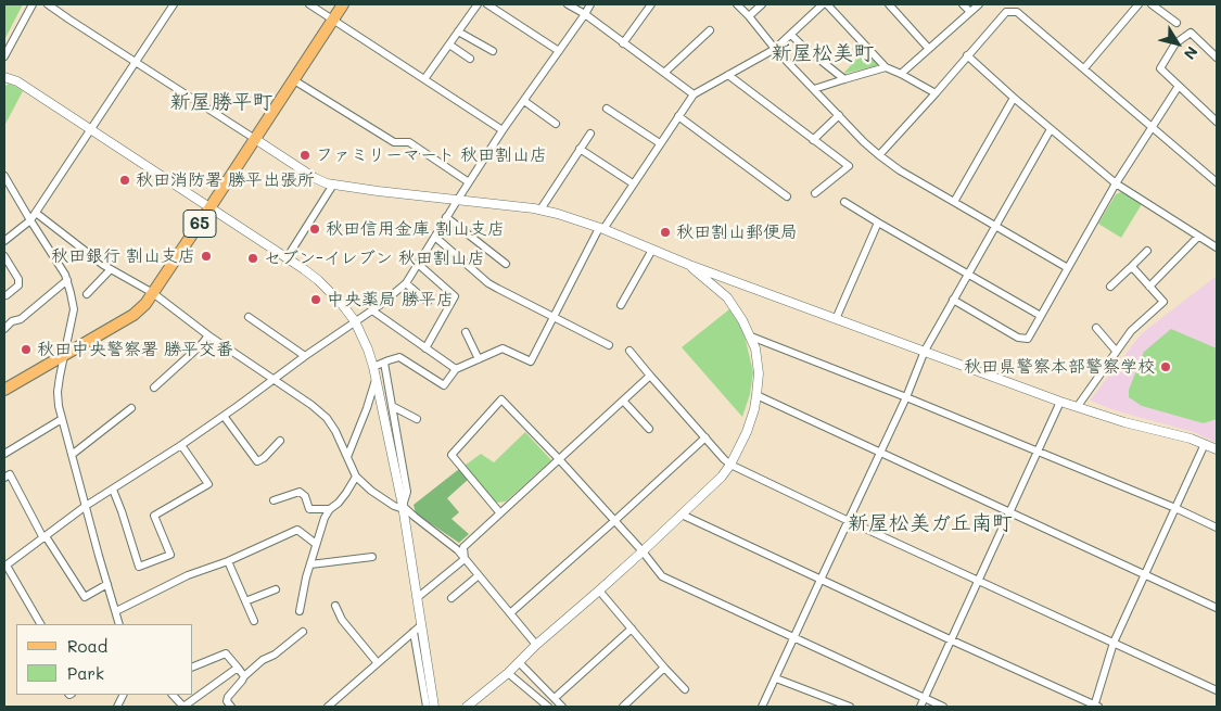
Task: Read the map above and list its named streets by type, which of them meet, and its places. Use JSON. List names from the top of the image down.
{
  "streets": {
    "main road": ["65"]
  },
  "districts": ["新屋松美町", "新屋勝平町", "新屋松美ガ丘南町"],
  "places": [
    "ファミリーマート 秋田割山店",
    "秋田消防署 勝平出張所",
    "秋田信用金庫 割山支店",
    "秋田割山郵便局",
    "秋田銀行 割山支店",
    "セブン-イレブン 秋田割山店",
    "中央薬局 勝平店",
    "秋田中央警察署 勝平交番",
    "秋田県警察本部警察学校"
  ],
  "legend": ["Road", "Park"],
  "north": "bottom right"
}
